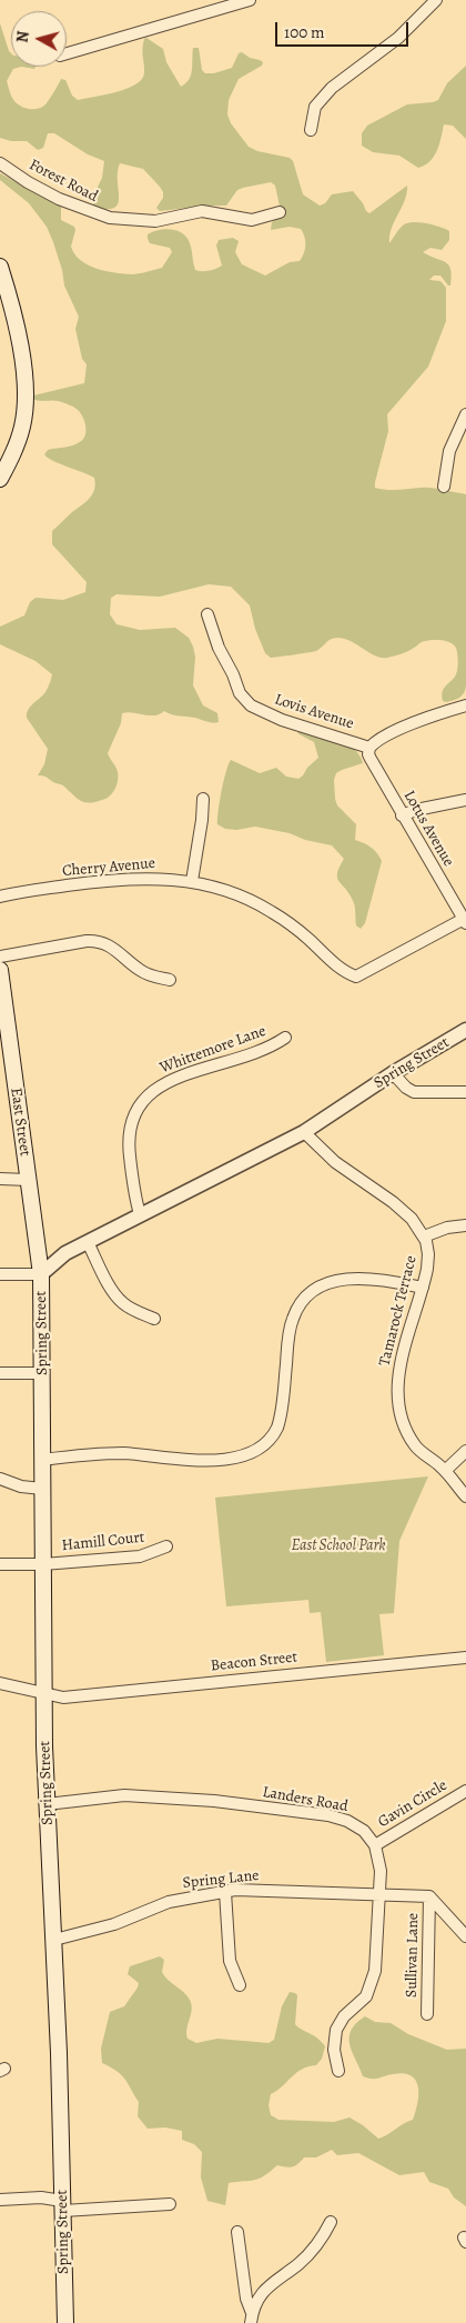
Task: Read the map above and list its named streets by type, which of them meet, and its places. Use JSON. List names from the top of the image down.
{
  "streets": {
    "main road": ["Spring Street", "East Street"],
    "street": [
      "Forest Road",
      "Lovis Avenue",
      "Lotus Avenue",
      "Cherry Avenue",
      "Whittemore Lane",
      "Tamarock Terrace",
      "Hamill Court",
      "Beacon Street",
      "Landers Road",
      "Gavin Circle",
      "Spring Lane",
      "Sullivan Lane"
    ]
  },
  "crossings": [
    ["Lovis Avenue", "Lotus Avenue"],
    ["Lotus Avenue", "Cherry Avenue"],
    ["Whittemore Lane", "Spring Street"],
    ["Spring Street", "East Street"],
    ["Spring Street", "Tamarock Terrace"],
    ["Spring Street", "Hamill Court"],
    ["Spring Street", "Beacon Street"],
    ["Spring Street", "Landers Road"],
    ["Spring Street", "Spring Lane"],
    ["Landers Road", "Gavin Circle"],
    ["Spring Lane", "Sullivan Lane"]
  ],
  "parks": ["East School Park"],
  "scale_bar": "100 m",
  "north": "left"
}
